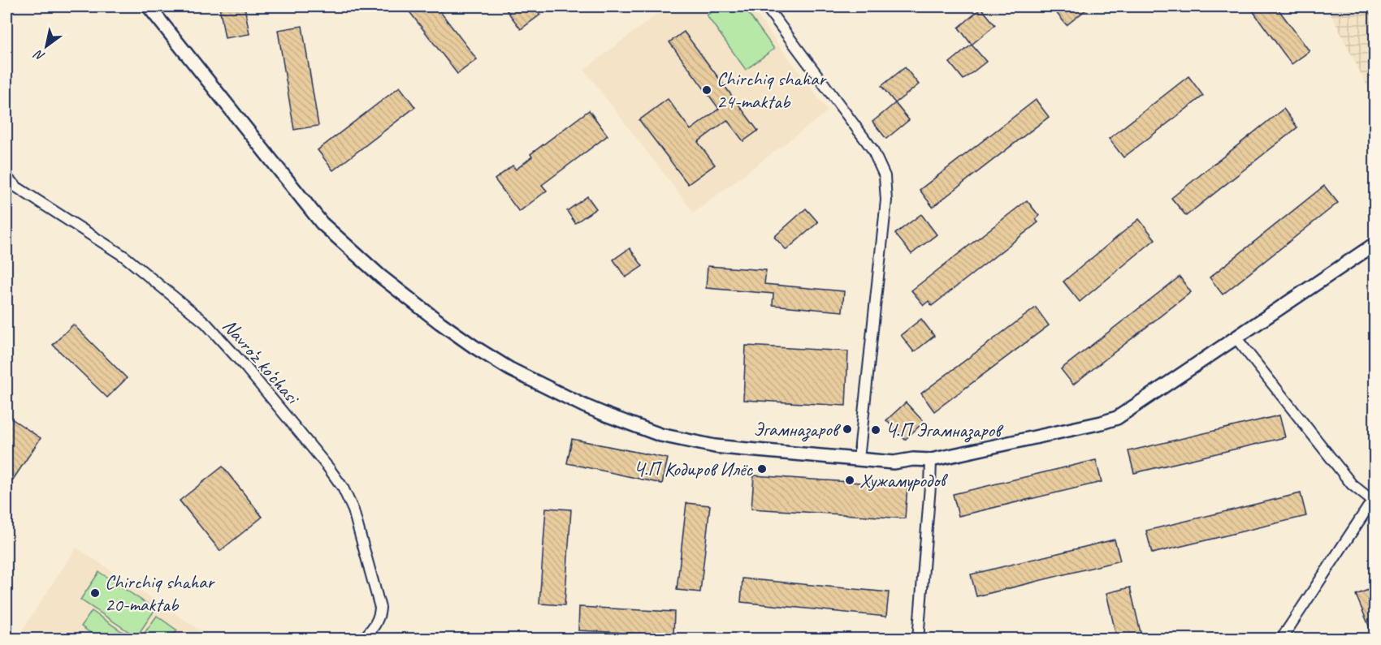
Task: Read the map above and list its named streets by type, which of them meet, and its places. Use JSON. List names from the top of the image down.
{
  "streets": {
    "street": ["Navro‘z ko‘chasi"]
  },
  "places": [
    "Chirchiq shahar 24-maktab",
    "Эгамназаров",
    "Ч.П Эгамназаров",
    "Ч.П Кодиров Илёс",
    "Хужамуродов",
    "Chirchiq shahar 20-maktab"
  ],
  "north": "bottom left"
}
